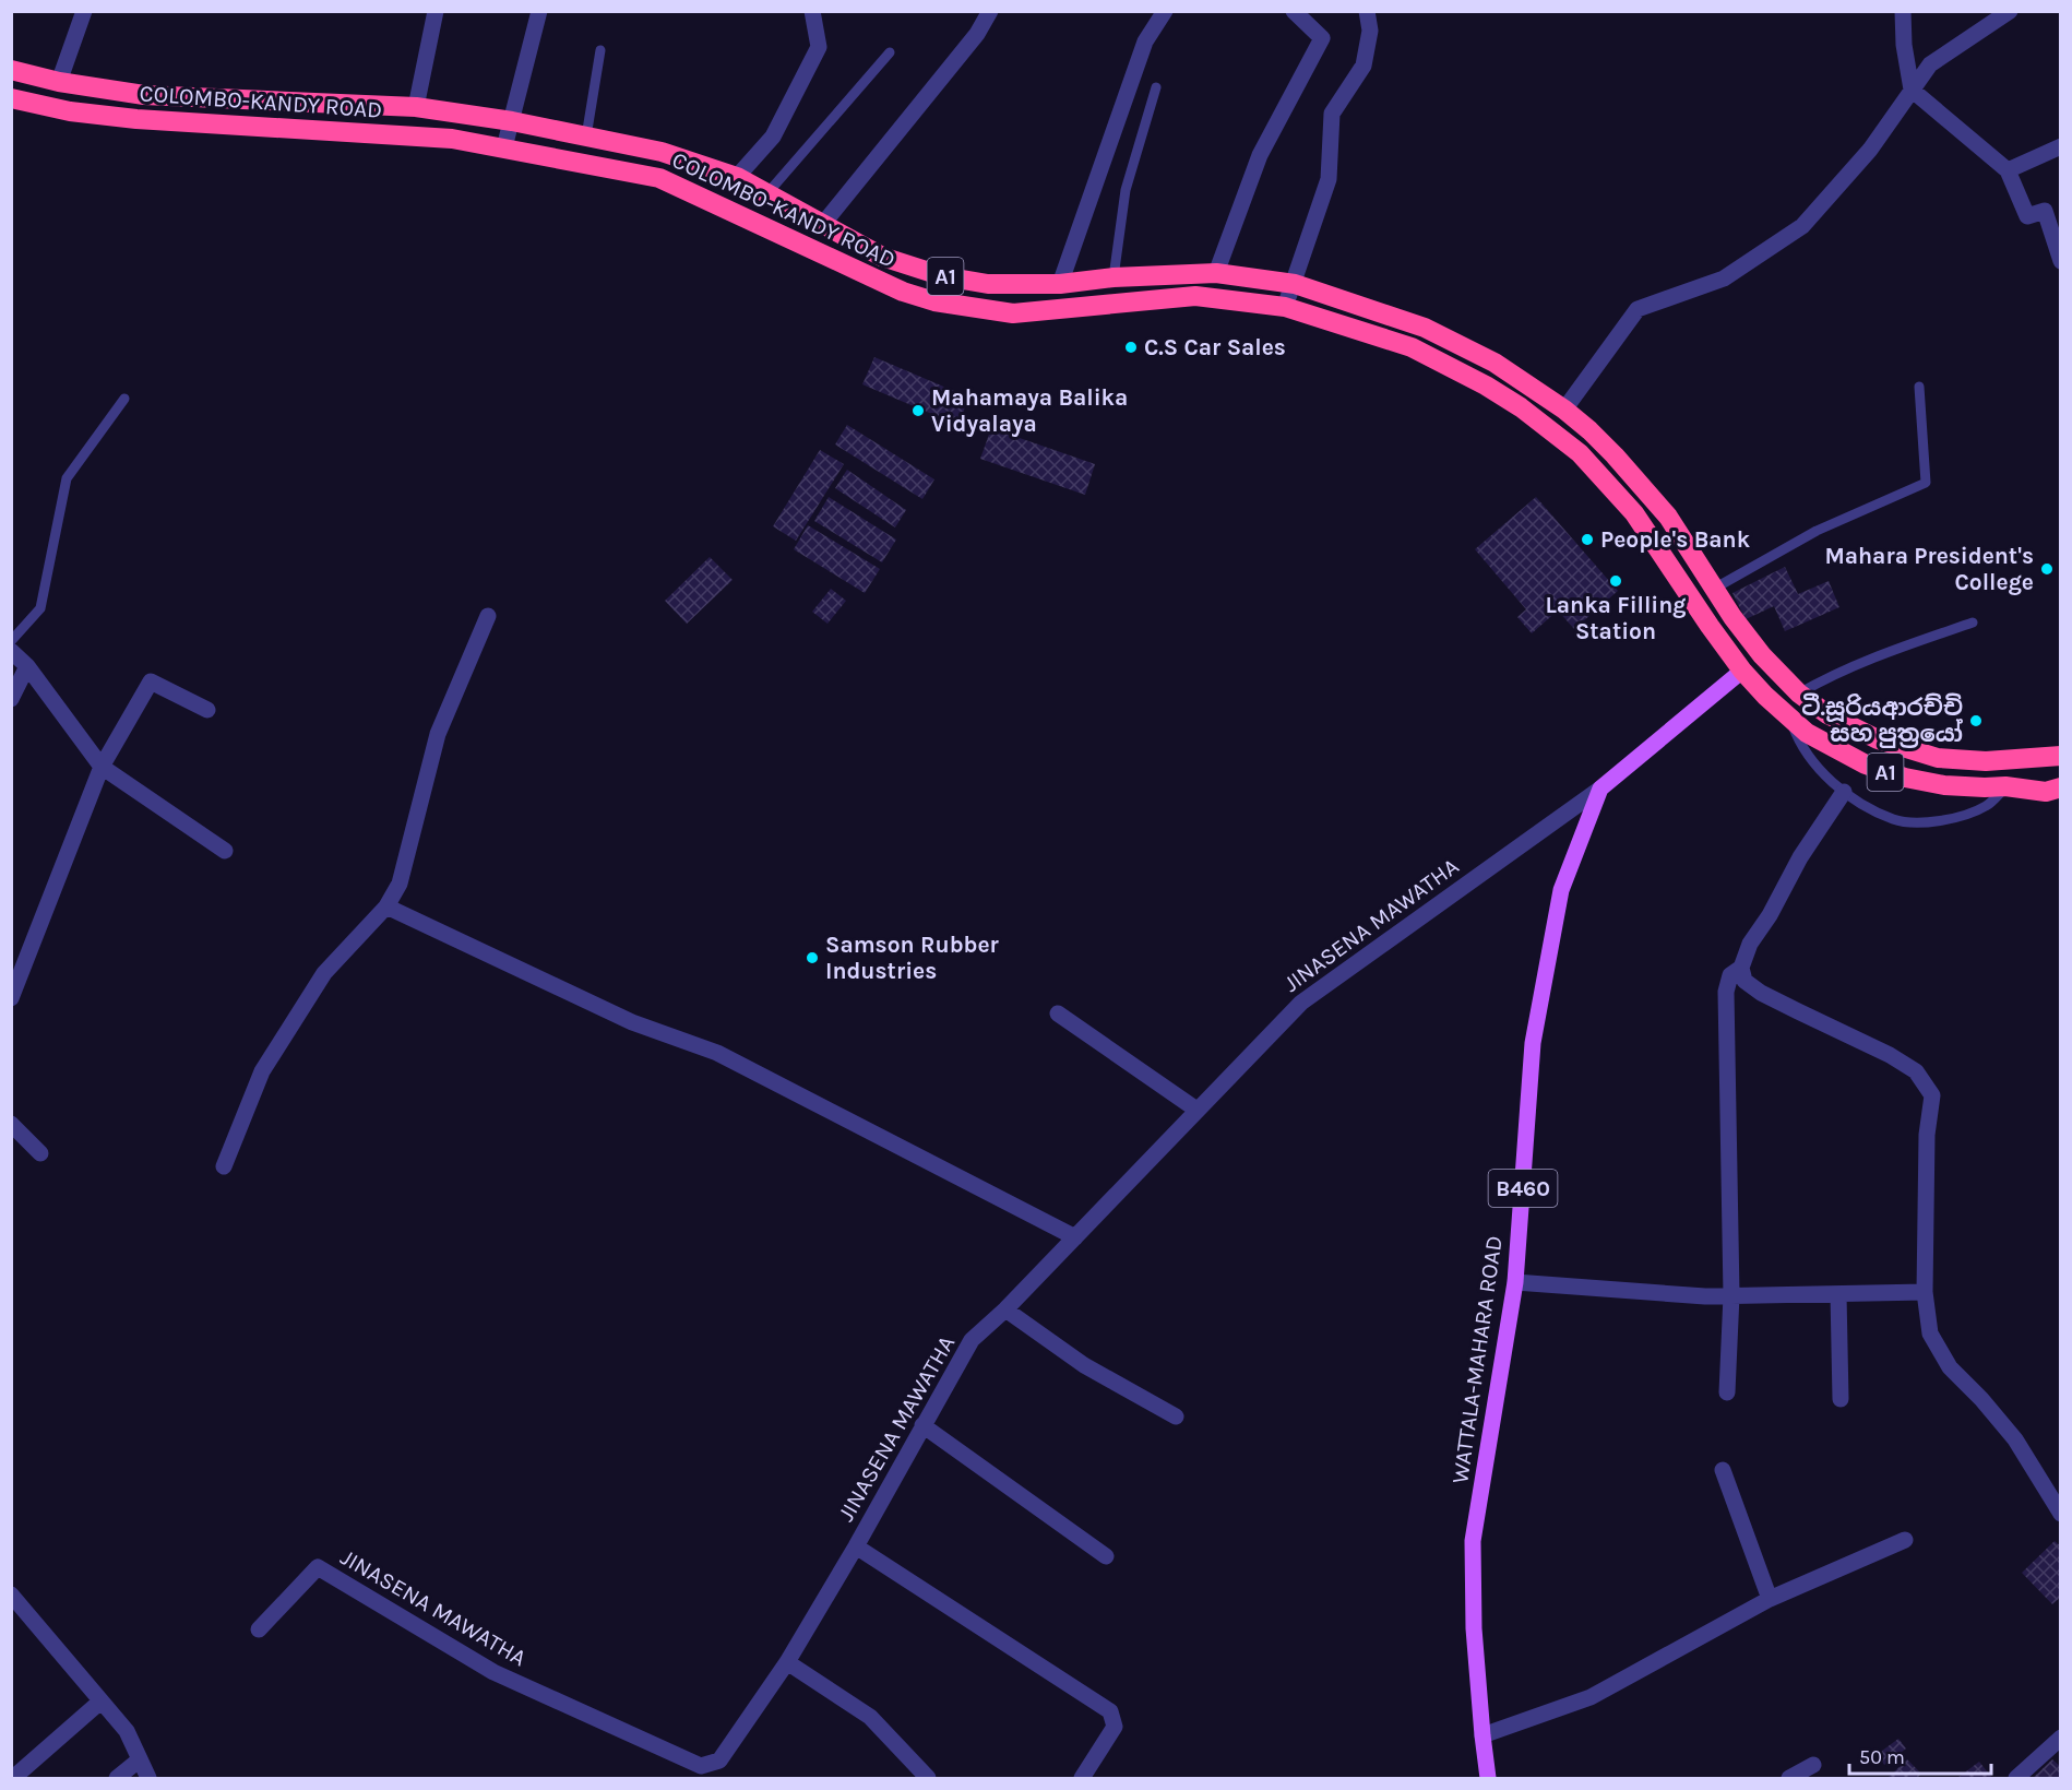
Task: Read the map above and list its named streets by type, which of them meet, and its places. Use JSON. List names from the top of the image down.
{
  "streets": {
    "highway": ["COLOMBO-KANDY ROAD", "A1"],
    "main road": ["B460", "WATTALA-MAHARA ROAD"],
    "street": ["JINASENA MAWATHA"]
  },
  "crossings": [
    ["COLOMBO-KANDY ROAD", "WATTALA-MAHARA ROAD"],
    ["JINASENA MAWATHA", "WATTALA-MAHARA ROAD"]
  ],
  "places": [
    "C.S Car Sales",
    "Mahamaya Balika Vidyalaya",
    "People's Bank",
    "Mahara President's College",
    "Lanka Filling Station",
    "ටී.සූරියආරච්චි සහ පුත්‍රයෝ",
    "Samson Rubber Industries"
  ],
  "scale_bar": "50 m"
}
